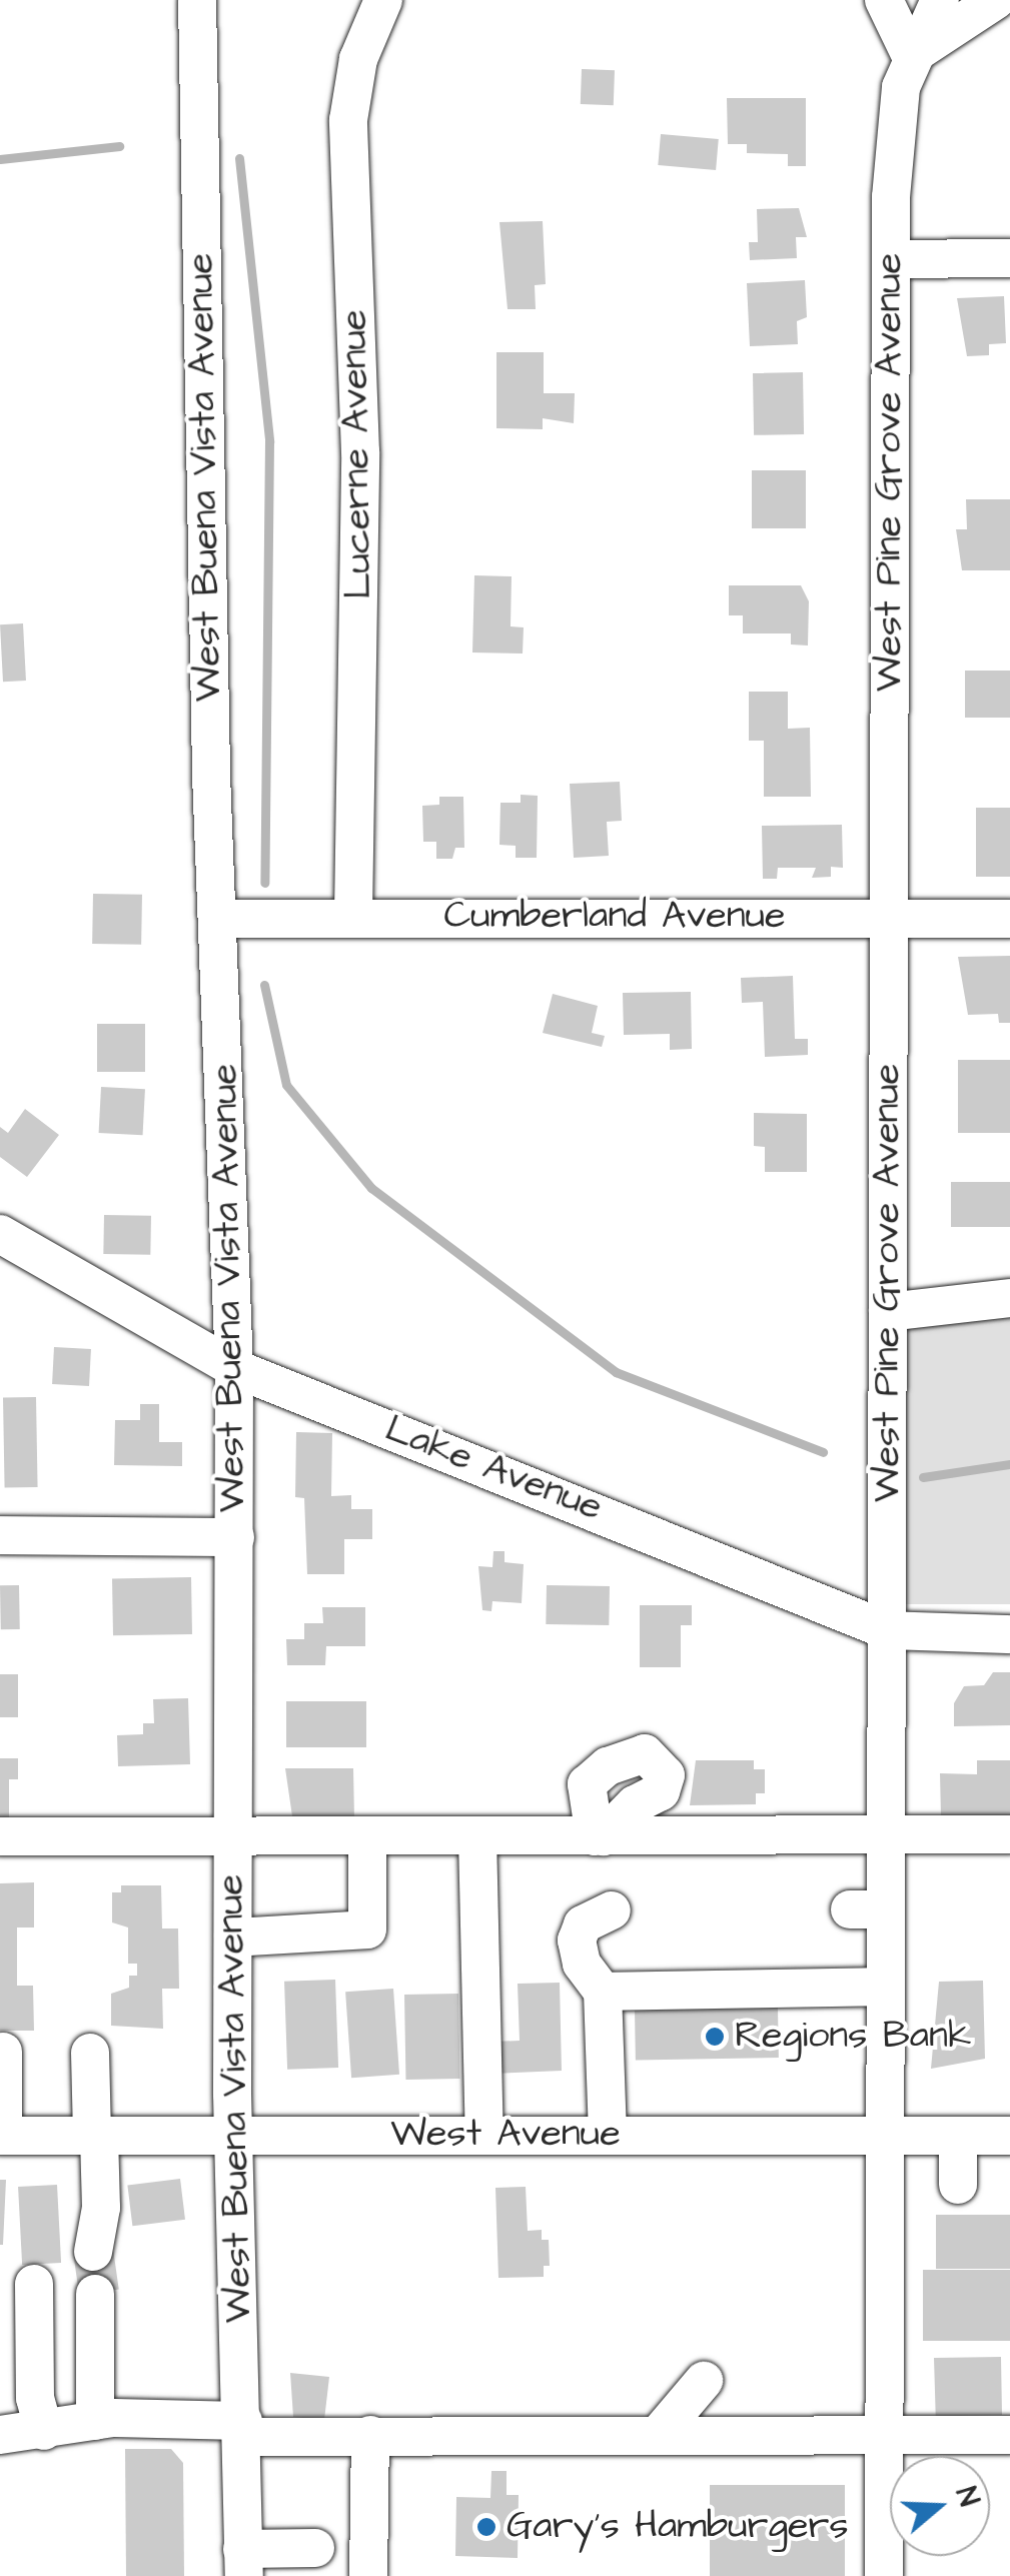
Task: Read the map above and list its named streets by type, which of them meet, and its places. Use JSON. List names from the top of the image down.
{
  "streets": {
    "street": [
      "Lucerne Avenue",
      "West Pine Grove Avenue",
      "West Buena Vista Avenue",
      "Cumberland Avenue",
      "Lake Avenue",
      "West Avenue"
    ]
  },
  "crossings": [
    ["Lucerne Avenue", "Cumberland Avenue"],
    ["West Pine Grove Avenue", "Cumberland Avenue"],
    ["West Pine Grove Avenue", "Lake Avenue"],
    ["West Pine Grove Avenue", "West Avenue"],
    ["West Buena Vista Avenue", "Cumberland Avenue"],
    ["West Buena Vista Avenue", "Lake Avenue"],
    ["West Buena Vista Avenue", "West Avenue"]
  ],
  "places": ["Regions Bank", "Gary's Hamburgers"],
  "north": "right"
}
